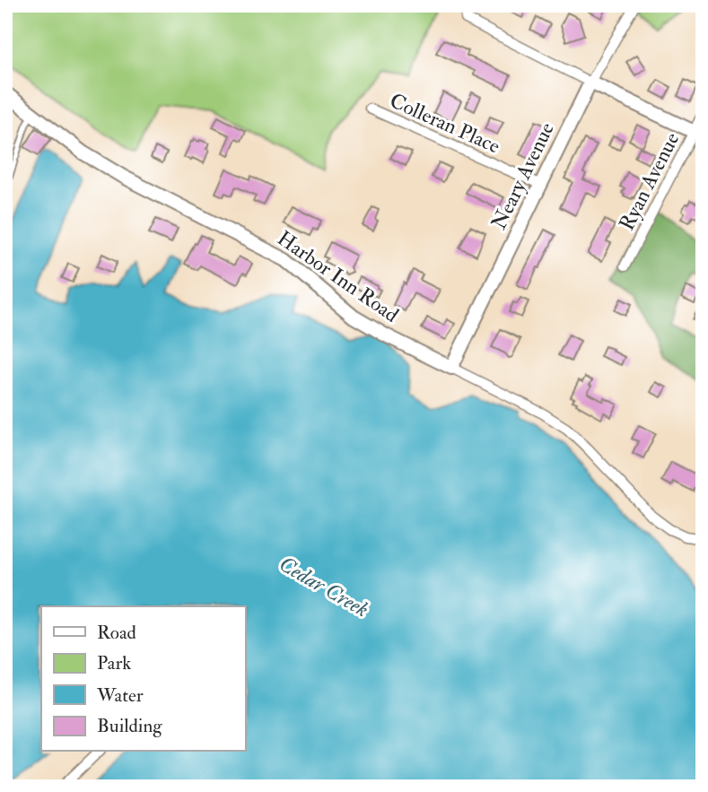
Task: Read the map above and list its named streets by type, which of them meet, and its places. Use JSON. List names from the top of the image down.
{
  "streets": {
    "main road": ["Neary Avenue", "Harbor Inn Road"],
    "street": ["Colleran Place", "Ryan Avenue"]
  },
  "crossings": [
    ["Colleran Place", "Neary Avenue"],
    ["Neary Avenue", "Harbor Inn Road"]
  ],
  "water": ["Cedar Creek"],
  "legend": [
    "Road",
    "Park",
    "Water",
    "Building"
  ]
}
